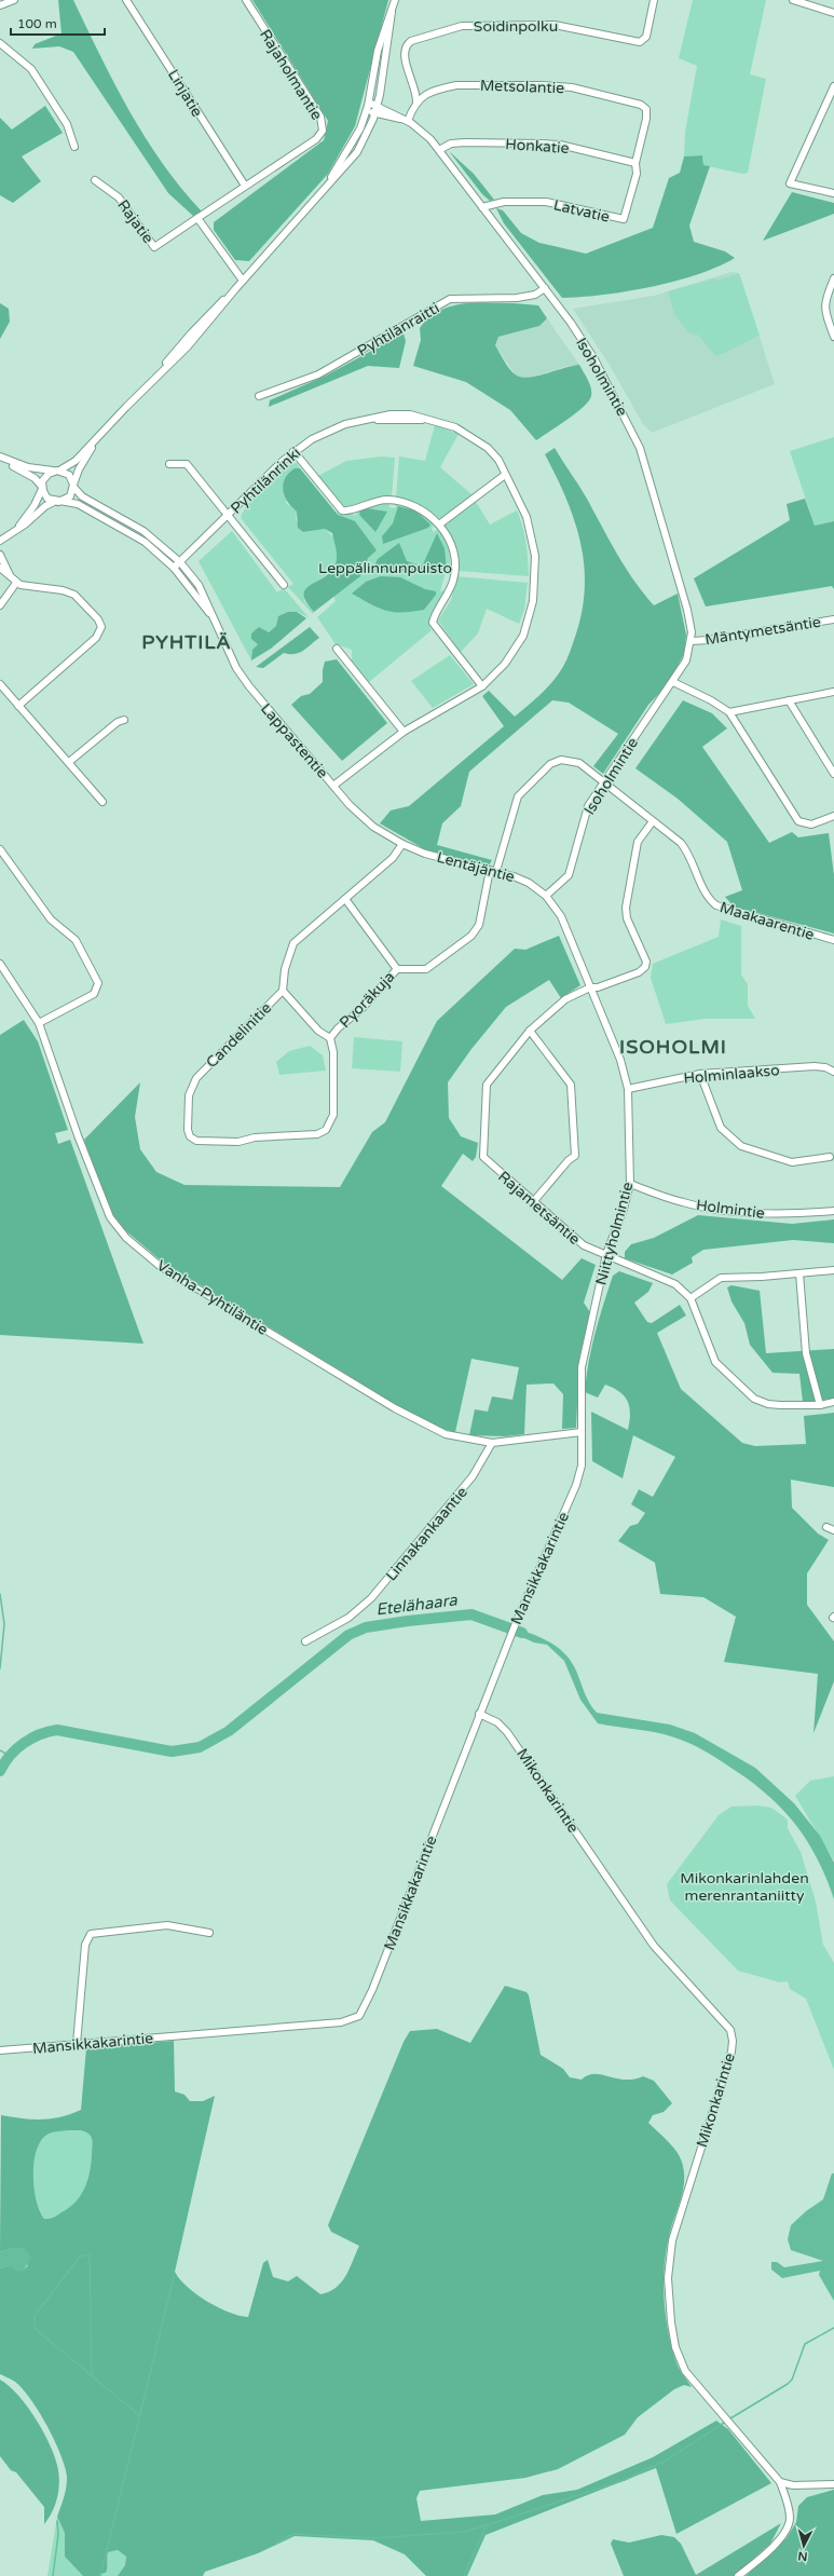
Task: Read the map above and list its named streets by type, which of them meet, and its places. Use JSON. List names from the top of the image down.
{
  "streets": {
    "street": [
      "Soidinpolku",
      "Rajaholmantie",
      "Metsolantie",
      "Linjatie",
      "Honkatie",
      "Latvatie",
      "Rajatie",
      "Pyhtilänraitti",
      "Isoholmintie",
      "Pyhtilänrinki",
      "Mäntymetsäntie",
      "Lappastentie",
      "Lentäjäntie",
      "Maakaarentie",
      "Pyoräkuja",
      "Candelinitie",
      "Holminlaakso",
      "Rajametsäntie",
      "Holmintie",
      "Niittyholmintie",
      "Vanha-Pyhtiläntie",
      "Linnakankaantie",
      "Mansikkakarintie",
      "Mikonkarintie"
    ]
  },
  "crossings": [
    ["Soidinpolku", "Metsolantie"],
    ["Rajaholmantie", "Linjatie"],
    ["Rajaholmantie", "Rajatie"],
    ["Metsolantie", "Honkatie"],
    ["Metsolantie", "Latvatie"],
    ["Honkatie", "Latvatie"],
    ["Honkatie", "Isoholmintie"],
    ["Latvatie", "Isoholmintie"],
    ["Pyhtilänraitti", "Isoholmintie"],
    ["Isoholmintie", "Mäntymetsäntie"],
    ["Isoholmintie", "Lentäjäntie"],
    ["Isoholmintie", "Maakaarentie"],
    ["Isoholmintie", "Pyoräkuja"],
    ["Isoholmintie", "Niittyholmintie"],
    ["Pyhtilänrinki", "Lappastentie"],
    ["Lappastentie", "Lentäjäntie"],
    ["Lappastentie", "Candelinitie"],
    ["Lentäjäntie", "Pyoräkuja"],
    ["Lentäjäntie", "Candelinitie"],
    ["Lentäjäntie", "Niittyholmintie"],
    ["Maakaarentie", "Pyoräkuja"],
    ["Pyoräkuja", "Candelinitie"],
    ["Holminlaakso", "Niittyholmintie"],
    ["Rajametsäntie", "Niittyholmintie"],
    ["Holmintie", "Niittyholmintie"],
    ["Niittyholmintie", "Vanha-Pyhtiläntie"],
    ["Niittyholmintie", "Mansikkakarintie"],
    ["Vanha-Pyhtiläntie", "Linnakankaantie"],
    ["Vanha-Pyhtiläntie", "Mansikkakarintie"],
    ["Mansikkakarintie", "Mikonkarintie"]
  ],
  "districts": ["PYHTILÄ", "ISOHOLMI"],
  "water": ["Etelähaara"],
  "parks": ["Leppälinnunpuisto", "Mikonkarinlahden merenrantaniitty"],
  "scale_bar": "100 m",
  "north": "bottom"
}
